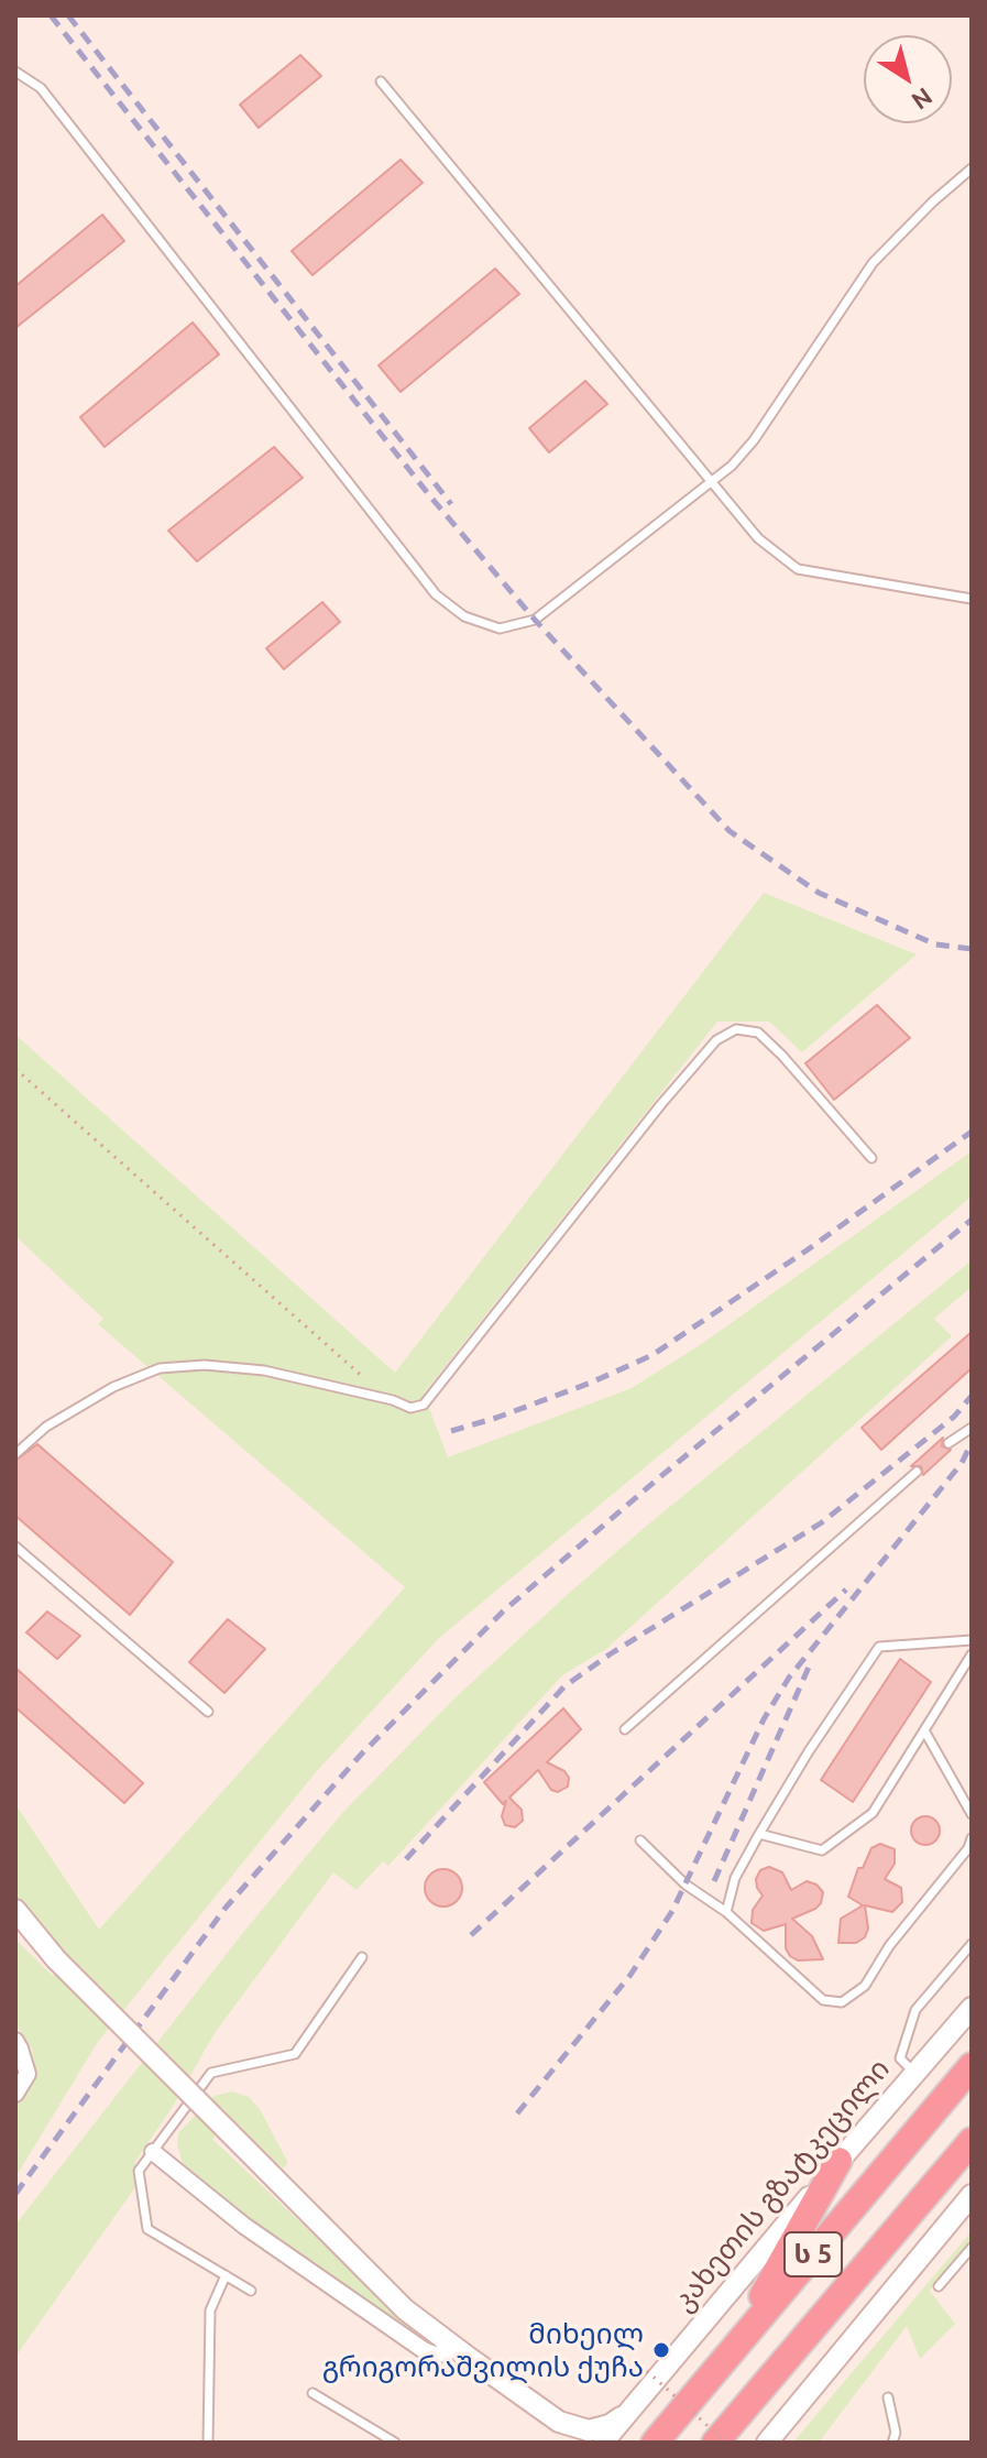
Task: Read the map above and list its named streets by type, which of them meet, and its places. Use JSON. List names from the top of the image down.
{
  "streets": {
    "highway": ["ს 5"],
    "street": ["კახეთის გზატკეცილი"]
  },
  "places": ["მიხეილ გრიგორაშვილის ქუჩა"],
  "north": "bottom right"
}
